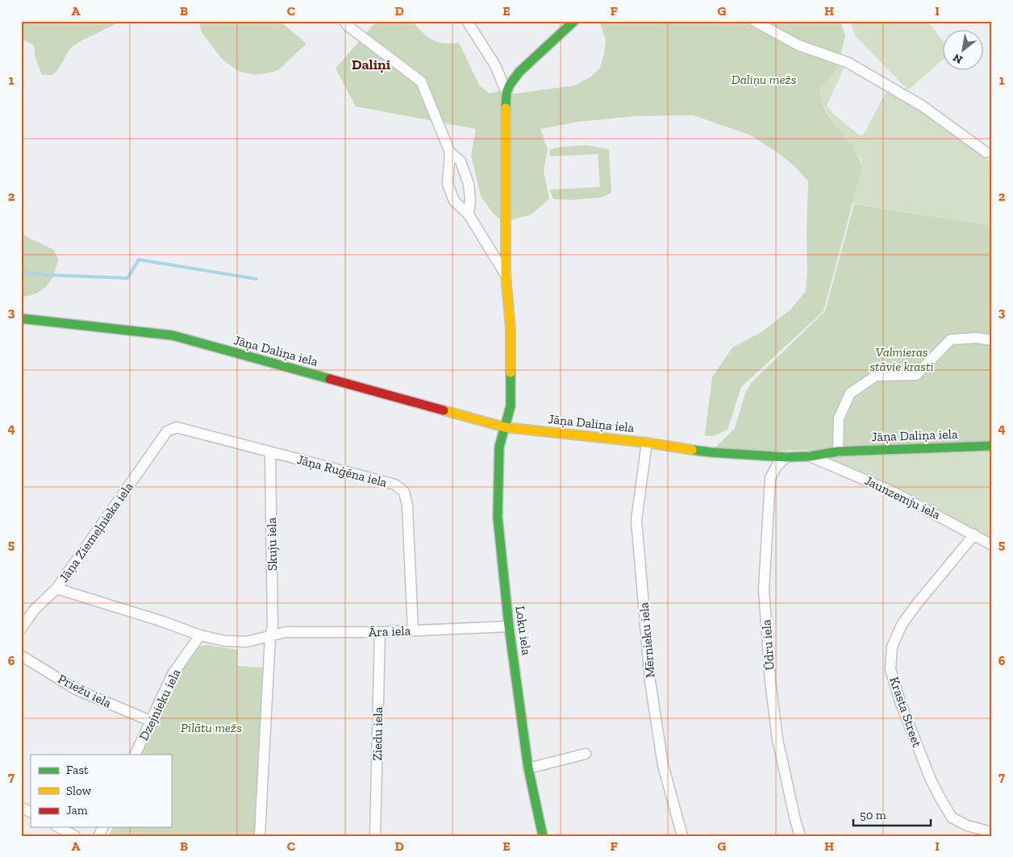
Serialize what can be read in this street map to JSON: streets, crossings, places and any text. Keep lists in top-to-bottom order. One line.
{"streets":{"street":["Jāņa Daliņa iela","Jāņa Ruģēna iela","Jaunzemju iela","Jāņa Ziemeļnieka iela","Skuju iela","Loku iela","Āra iela","Mērnieku iela","Ūdru iela","Priežu iela","Dzejnieku iela","Krasta Street","Ziedu iela"]},"crossings":[["Jāņa Daliņa iela","Jaunzemju iela"],["Jāņa Daliņa iela","Loku iela"],["Jāņa Daliņa iela","Mērnieku iela"],["Jāņa Daliņa iela","Ūdru iela"],["Jāņa Ruģēna iela","Jāņa Ziemeļnieka iela"],["Jāņa Ruģēna iela","Skuju iela"],["Jāņa Ruģēna iela","Āra iela"],["Jaunzemju iela","Krasta Street"],["Jāņa Ziemeļnieka iela","Āra iela"],["Skuju iela","Āra iela"],["Loku iela","Āra iela"],["Āra iela","Dzejnieku iela"],["Āra iela","Ziedu iela"],["Priežu iela","Dzejnieku iela"]],"districts":["Daliņi"],"parks":["Daliņu mežs","Valmieras stāvie krasti","Pilātu mežs"],"legend":["Fast","Slow","Jam"],"scale_bar":"50 m","north":"bottom left","grid":{"columns":["A","B","C","D","E","F","G","H","I"],"rows":["1","2","3","4","5","6","7"]}}
